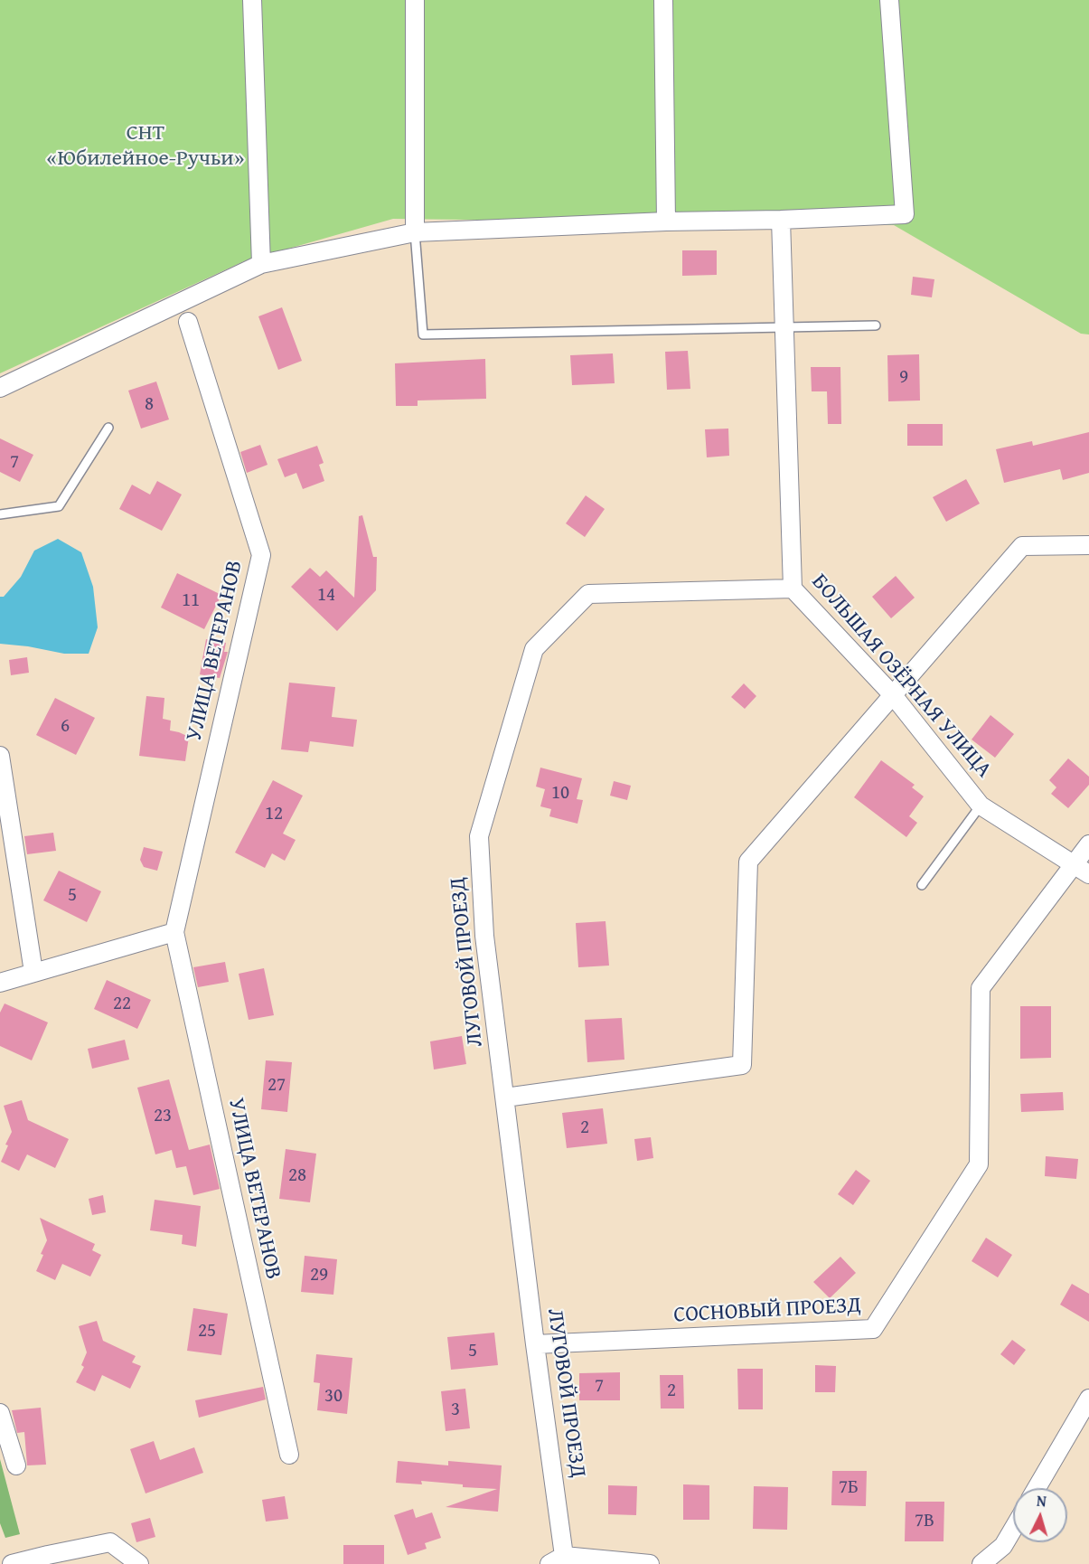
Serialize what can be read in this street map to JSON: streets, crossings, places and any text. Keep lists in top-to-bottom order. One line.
{"streets":{"street":["УЛИЦА ВЕТЕРАНОВ","БОЛЬШАЯ ОЗЁРНАЯ УЛИЦА","ЛУГОВОЙ ПРОЕЗД","СОСНОВЫЙ ПРОЕЗД"]},"crossings":[["БОЛЬШАЯ ОЗЁРНАЯ УЛИЦА","ЛУГОВОЙ ПРОЕЗД"],["БОЛЬШАЯ ОЗЁРНАЯ УЛИЦА","СОСНОВЫЙ ПРОЕЗД"],["ЛУГОВОЙ ПРОЕЗД","СОСНОВЫЙ ПРОЕЗД"]],"parks":["СНТ «Юбилейное-Ручьи»"],"house_numbers":["9","8","7","14","11","6","10","12","5","22","27","23","2","28","29","25","5","7","2","30","3","7Б","7В"],"north":"top"}
